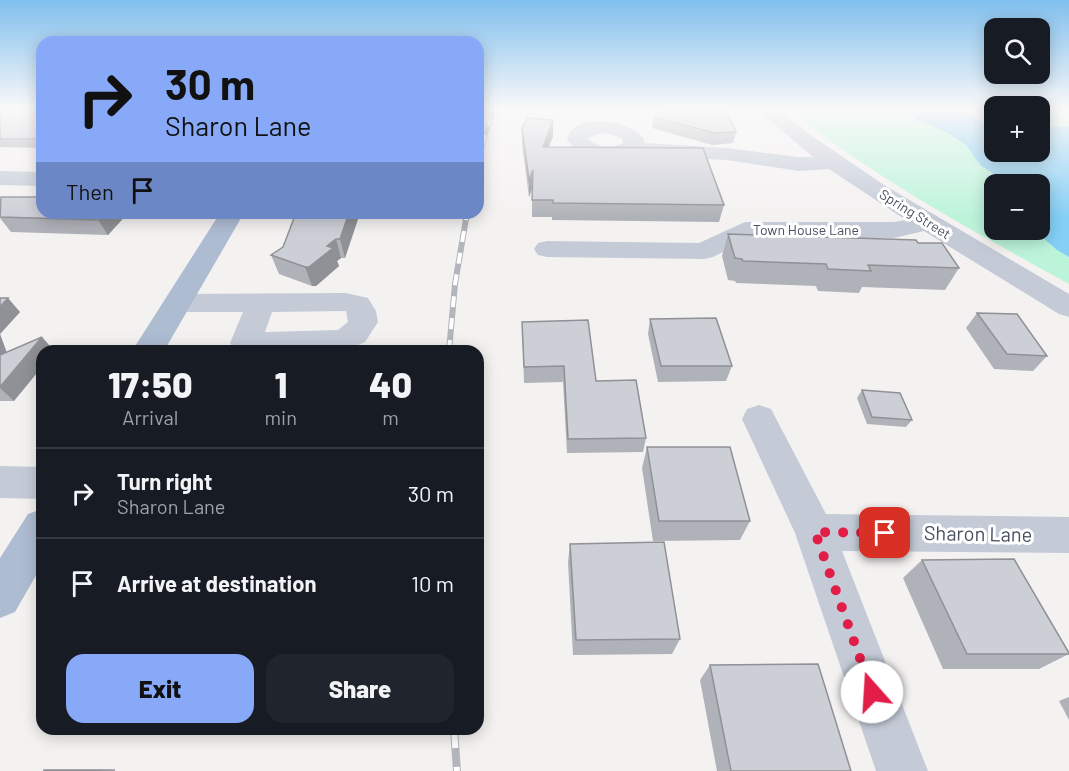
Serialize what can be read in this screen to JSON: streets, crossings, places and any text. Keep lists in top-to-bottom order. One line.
{"streets":{"street":["Spring Street","Town House Lane","Sharon Lane"]},"crossings":[["Spring Street","Town House Lane"]],"page":{"map_buttons":["+","−"],"turn":["30 m","Sharon Lane"],"then":"Then","eta":["17:50","Arrival","1","min","40","m"],"list":[{"name":"Turn right","note":"Sharon Lane","value":"30 m"},{"name":"Arrive at destination","value":"10 m"}],"buttons":["Exit","Share"]}}
